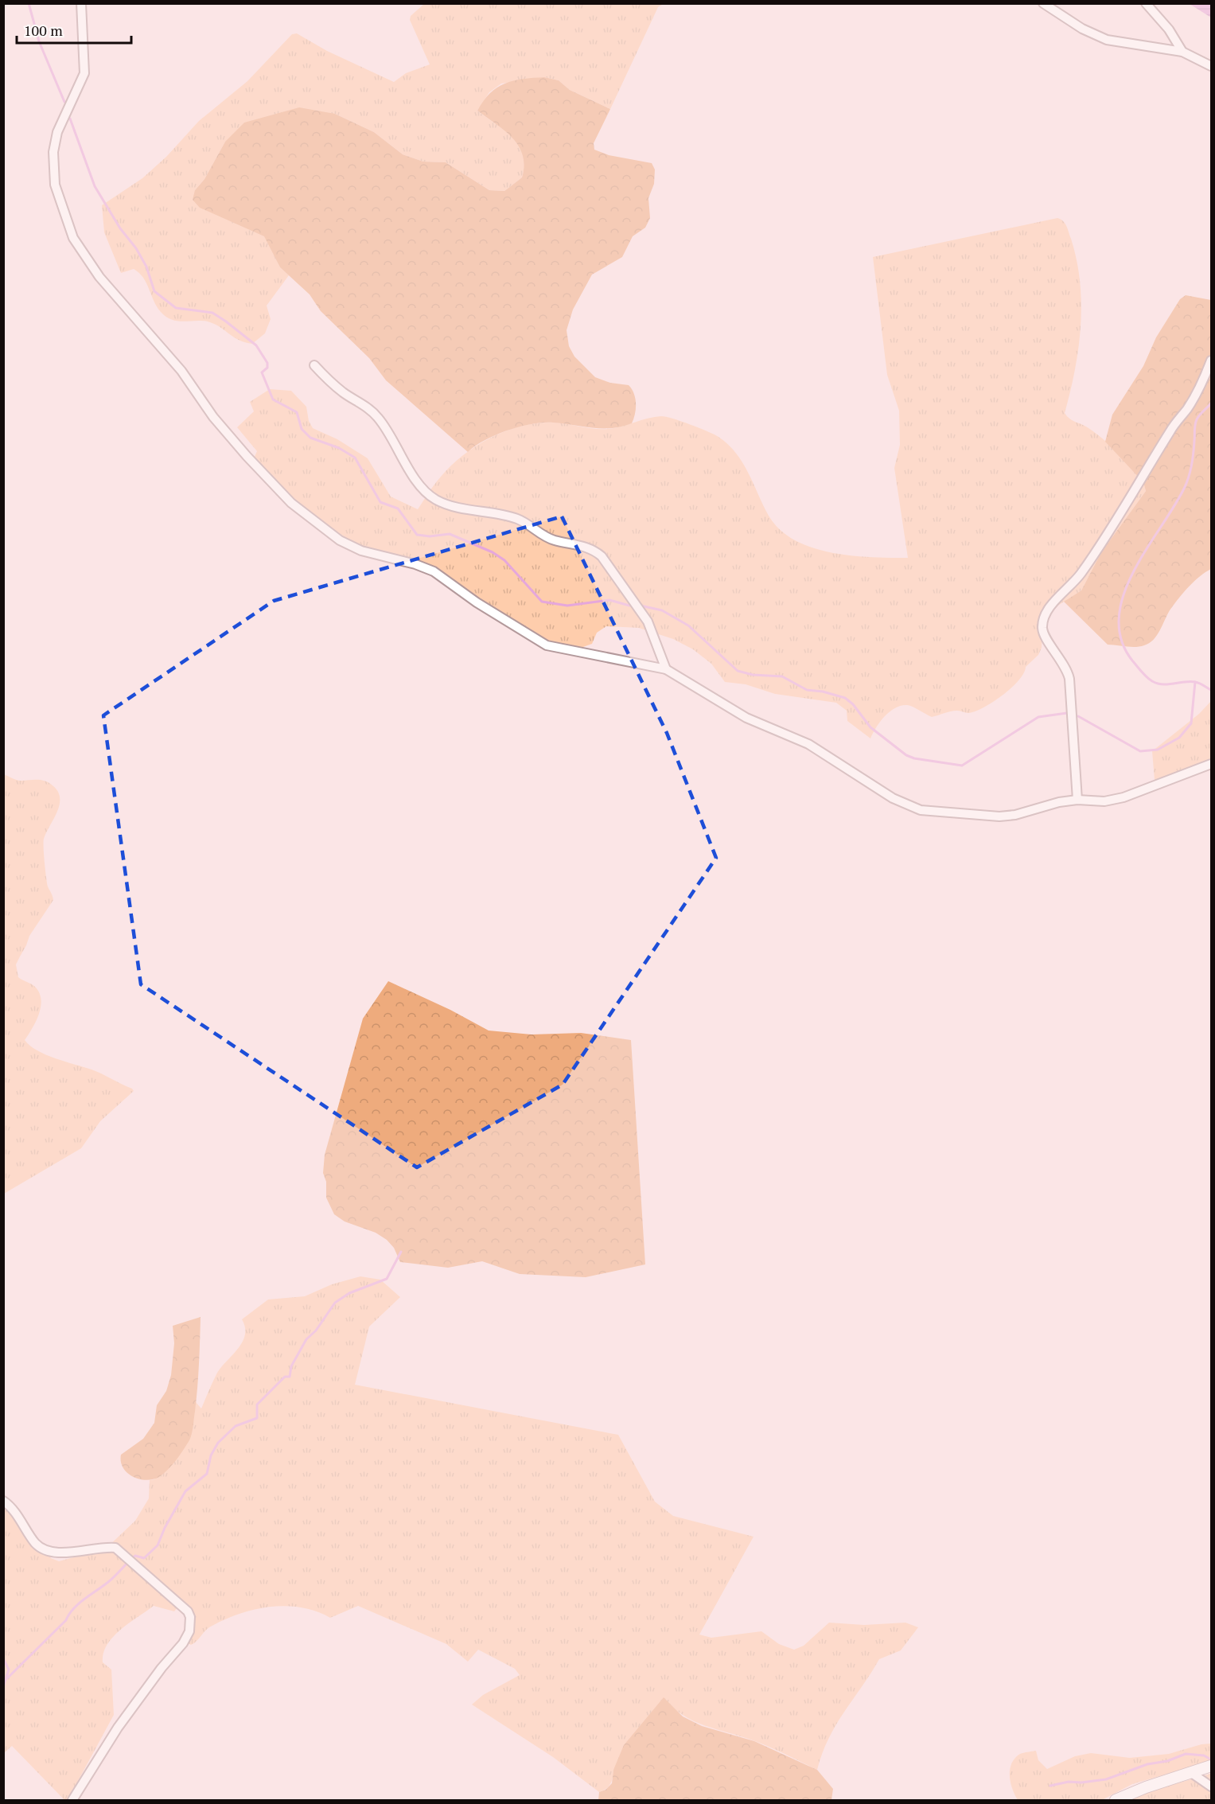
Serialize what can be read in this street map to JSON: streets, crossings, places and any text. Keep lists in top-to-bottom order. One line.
{"scale_bar":"100 m"}
